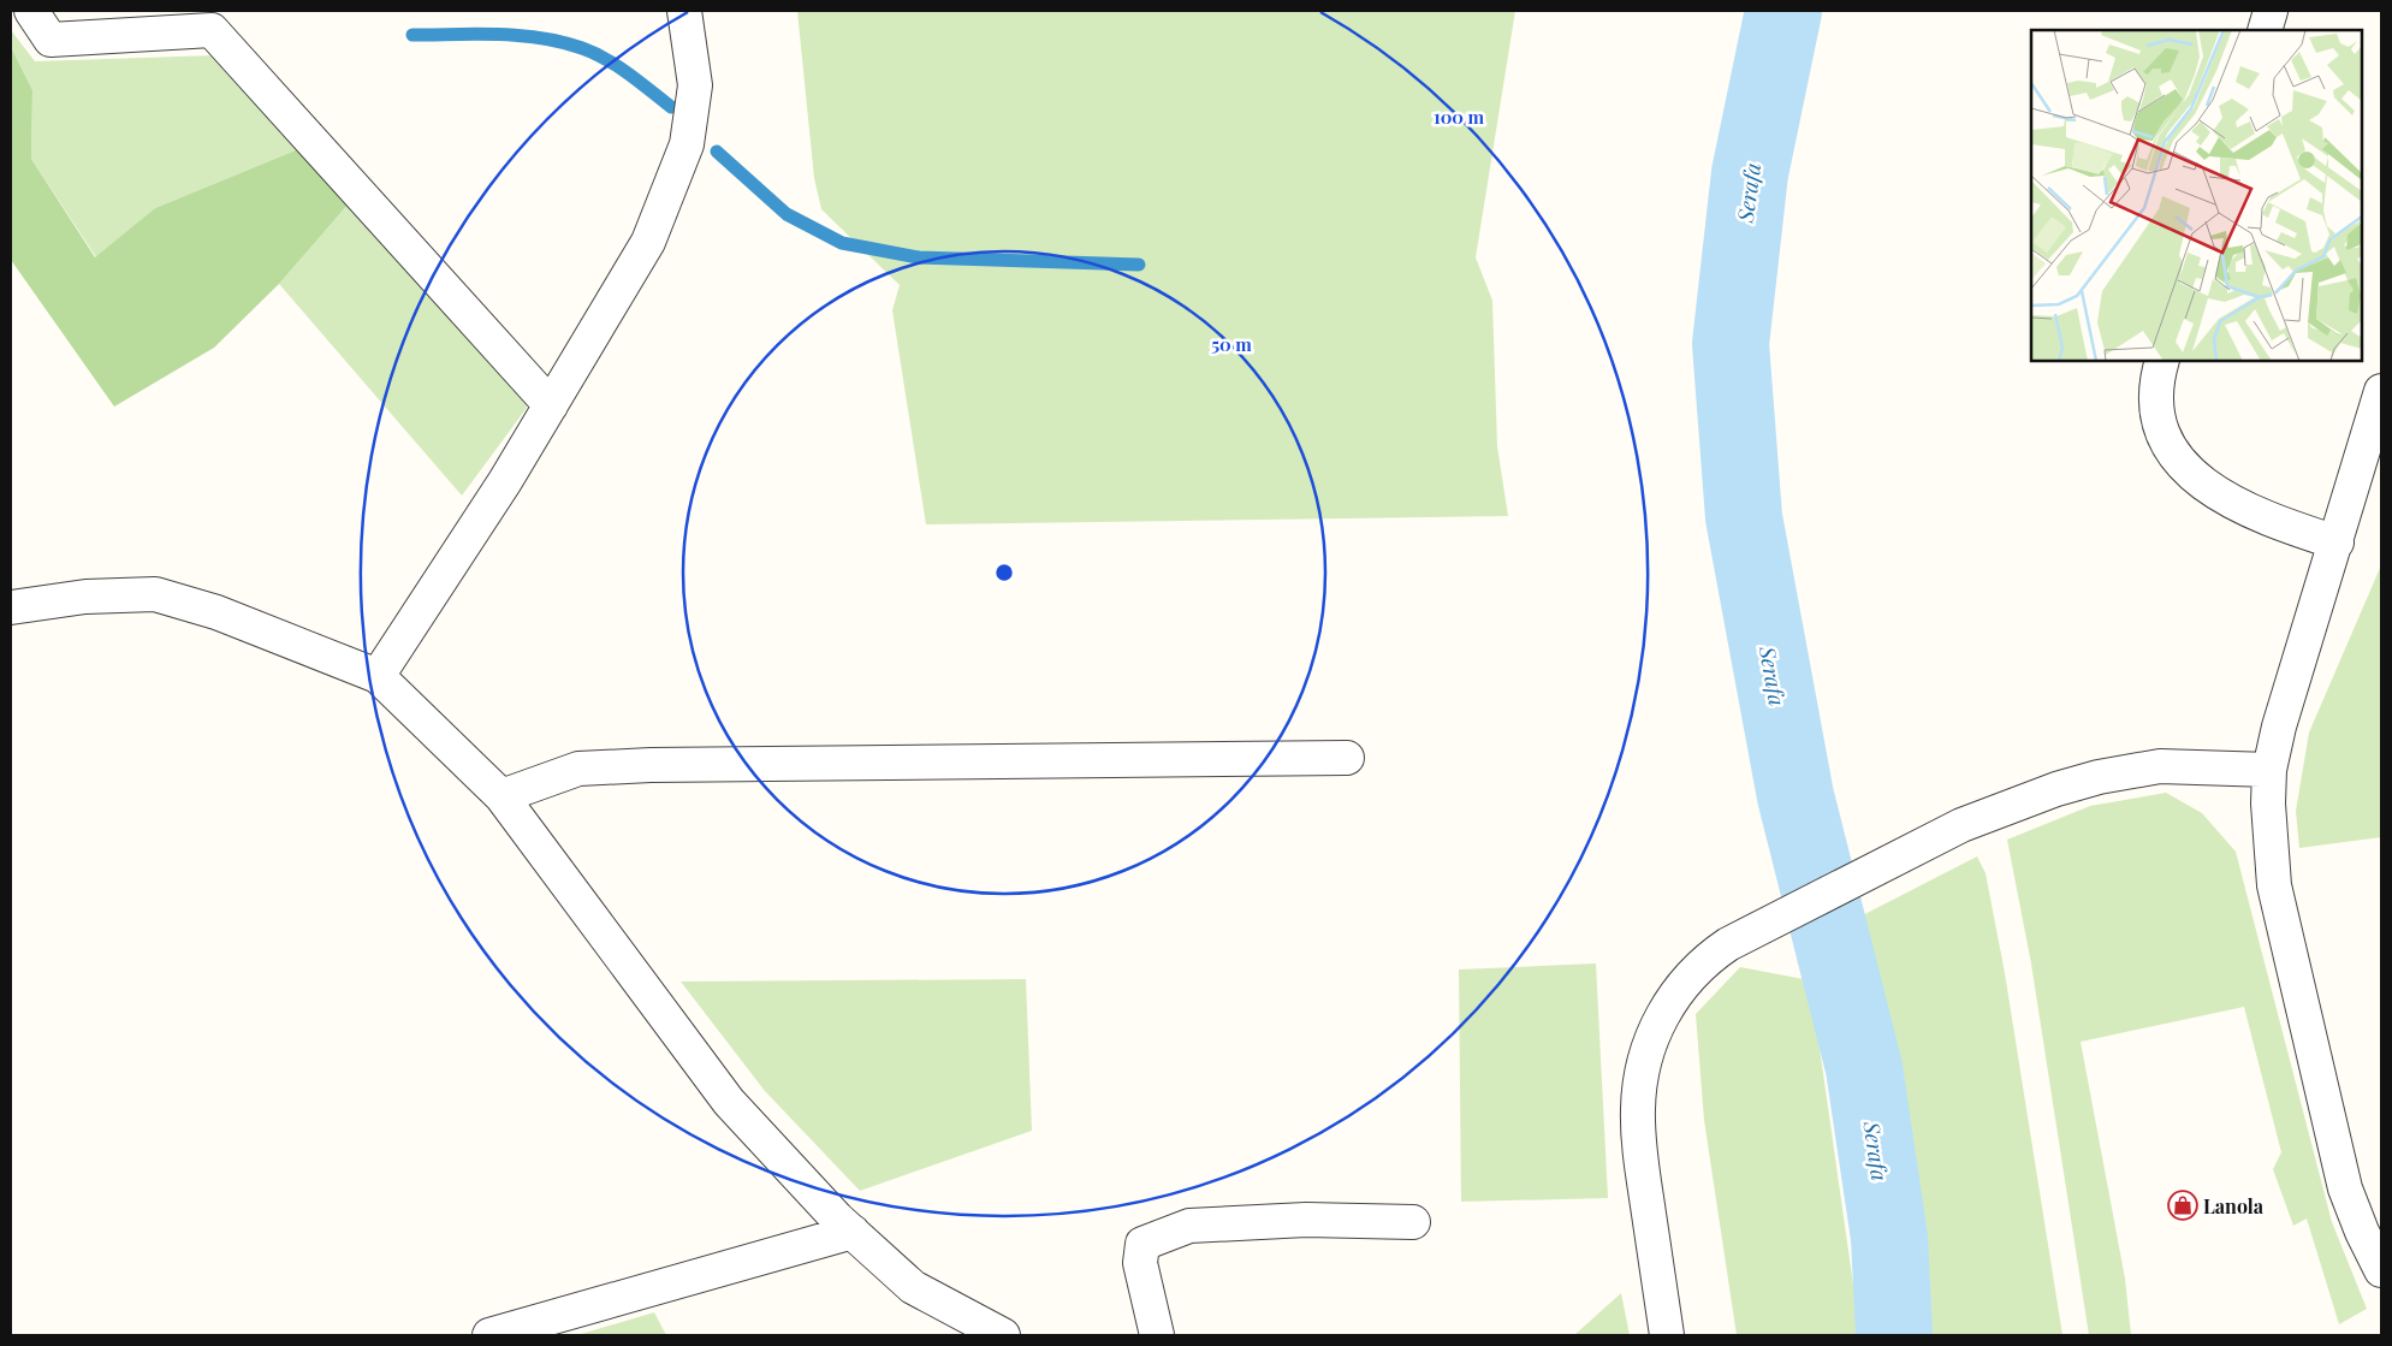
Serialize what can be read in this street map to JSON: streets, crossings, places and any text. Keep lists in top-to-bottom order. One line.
{"water":["Serafa"],"places":{"shop":["Lanola"]},"rings":["100 m","50 m"]}
